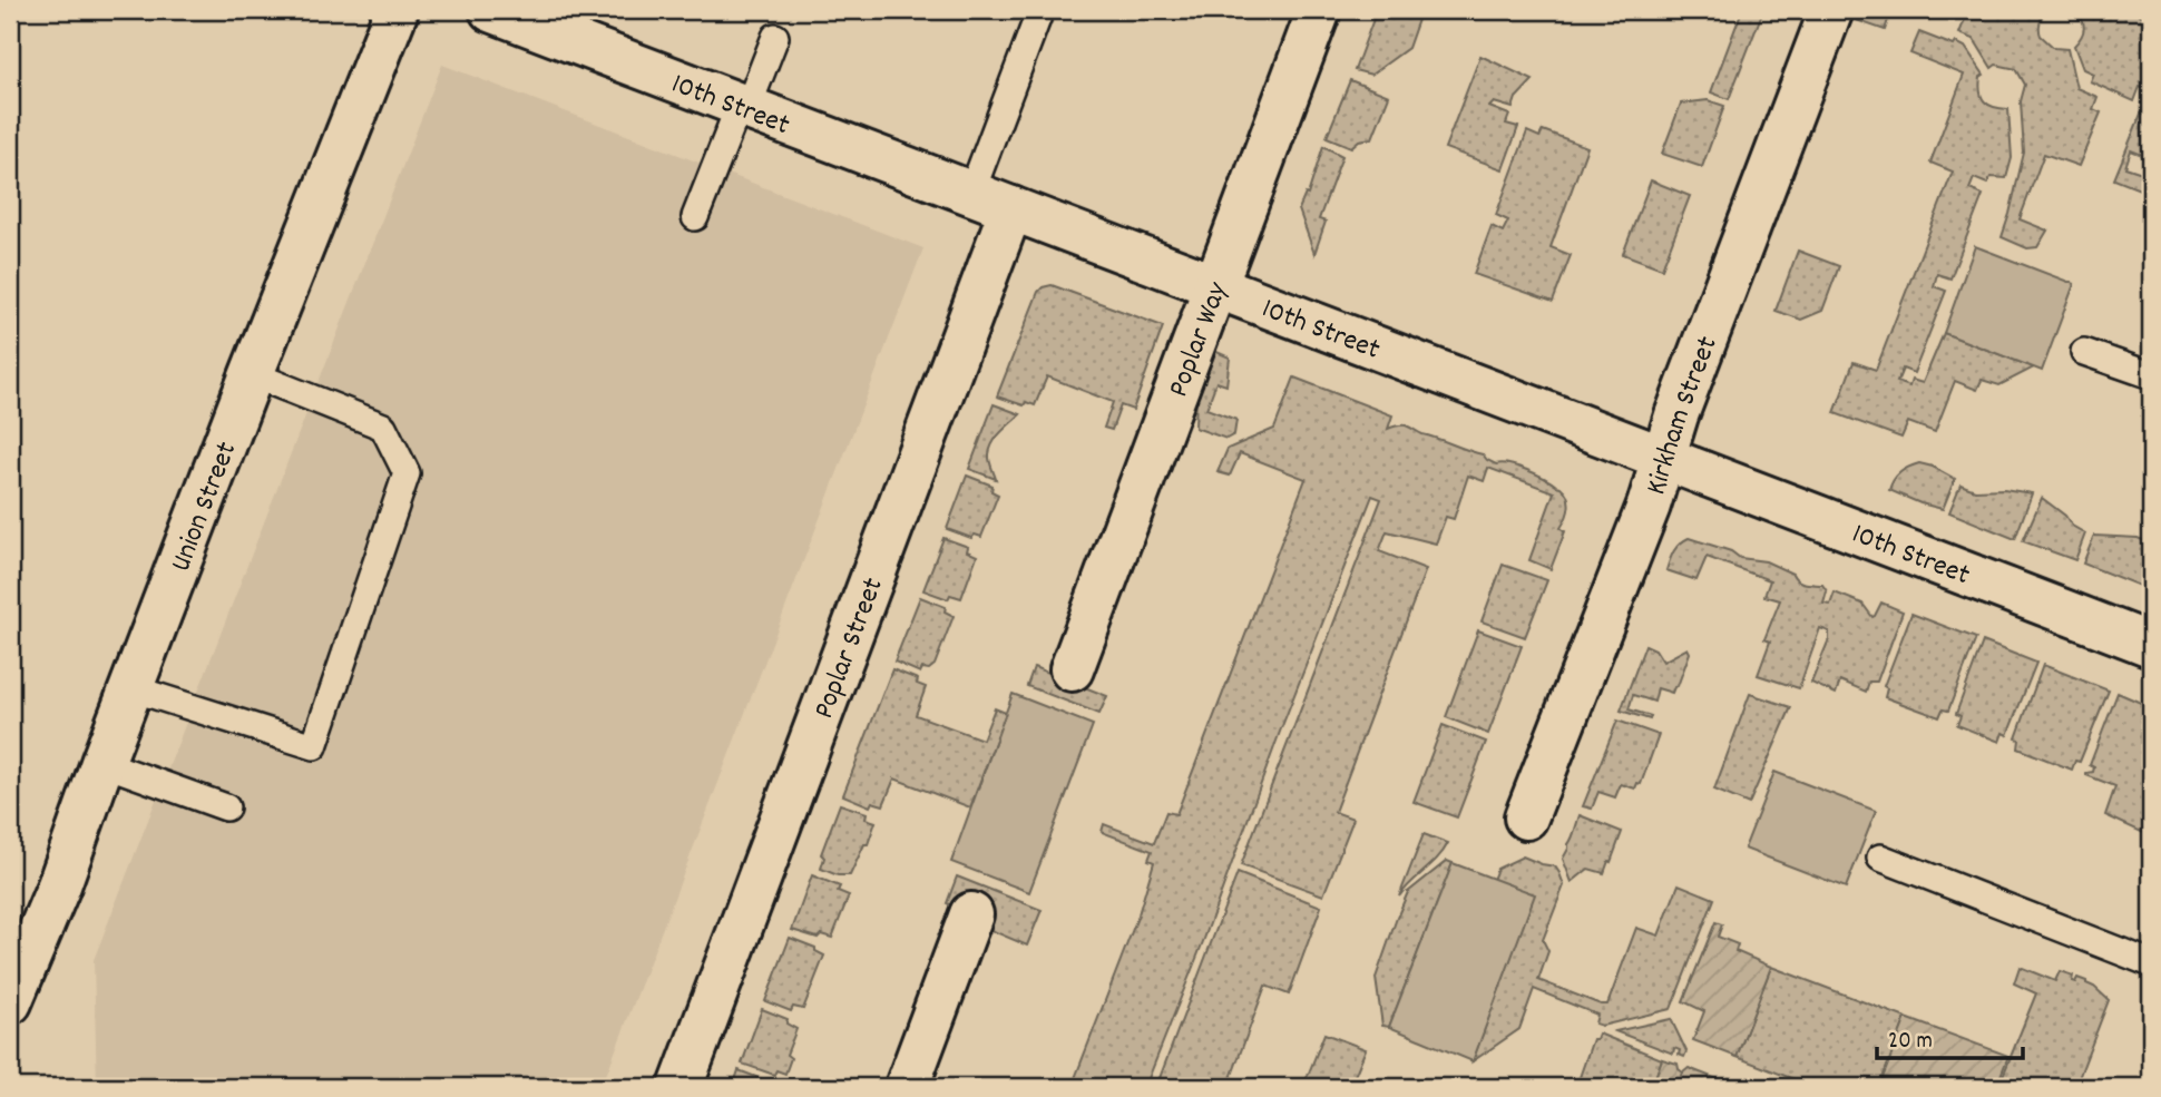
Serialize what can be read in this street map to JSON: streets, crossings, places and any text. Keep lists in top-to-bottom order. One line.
{"streets":{"street":["10th Street","Poplar Way","Kirkham Street","Union Street","Poplar Street"]},"crossings":[["10th Street","Poplar Way"],["10th Street","Kirkham Street"],["10th Street","Poplar Street"]],"scale_bar":"20 m"}
